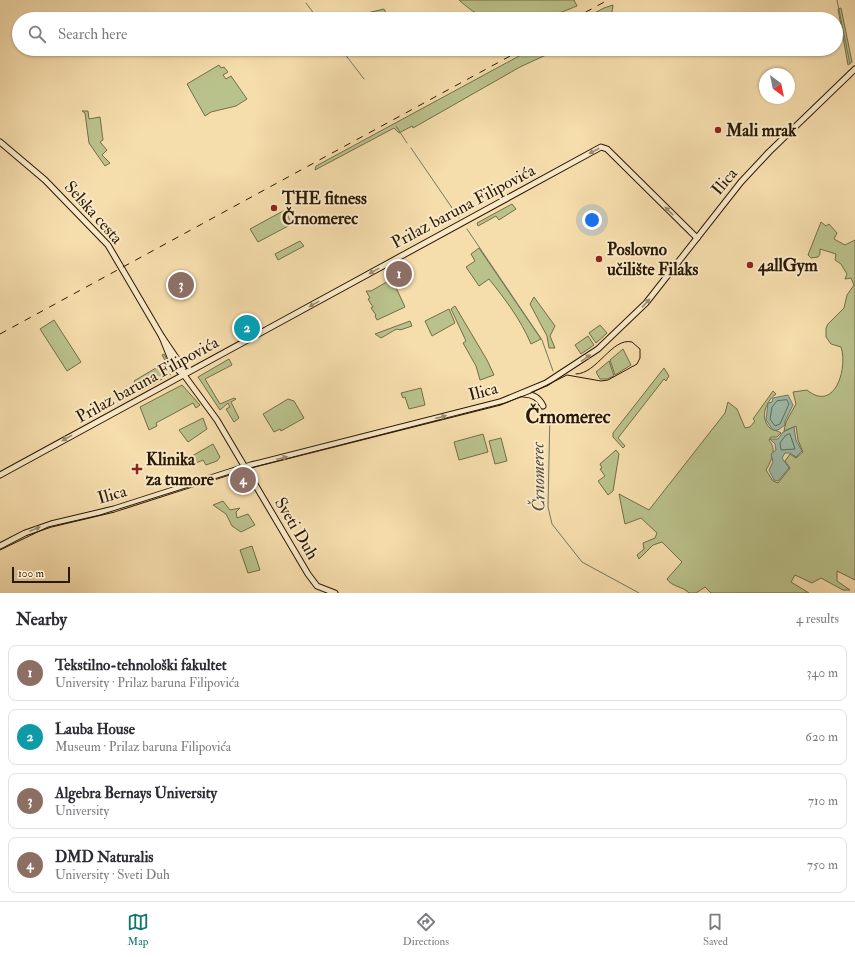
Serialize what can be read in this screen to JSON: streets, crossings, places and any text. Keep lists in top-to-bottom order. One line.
{"streets":{"main road":["Ilica","Prilaz baruna Filipovića","Selska cesta","Sveti Duh"]},"crossings":[["Ilica","Prilaz baruna Filipovića"],["Ilica","Selska cesta"],["Ilica","Sveti Duh"],["Prilaz baruna Filipovića","Selska cesta"],["Selska cesta","Sveti Duh"]],"one_way":["Ilica","Prilaz baruna Filipovića"],"districts":["Črnomerec"],"water":["Črnomerec"],"places":{"other":["Mali mrak","THE fitness Črnomerec","Poslovno učilište Filaks","4allGym"],"health":["Klinika za tumore"]},"scale_bar":"100 m","north":"bottom right","page":{"search":"Search here","pins":["1","3","2","4"],"scale":"100 m","heading":["Nearby","4 results"],"list":[{"mark":"1","name":"Tekstilno-tehnološki fakultet","note":"University · Prilaz baruna Filipovića","value":"340 m"},{"mark":"2","name":"Lauba House","note":"Museum · Prilaz baruna Filipovića","value":"620 m"},{"mark":"3","name":"Algebra Bernays University","note":"University","value":"710 m"},{"mark":"4","name":"DMD Naturalis","note":"University · Sveti Duh","value":"750 m"}],"nav":["Map","Directions","Saved"]}}
